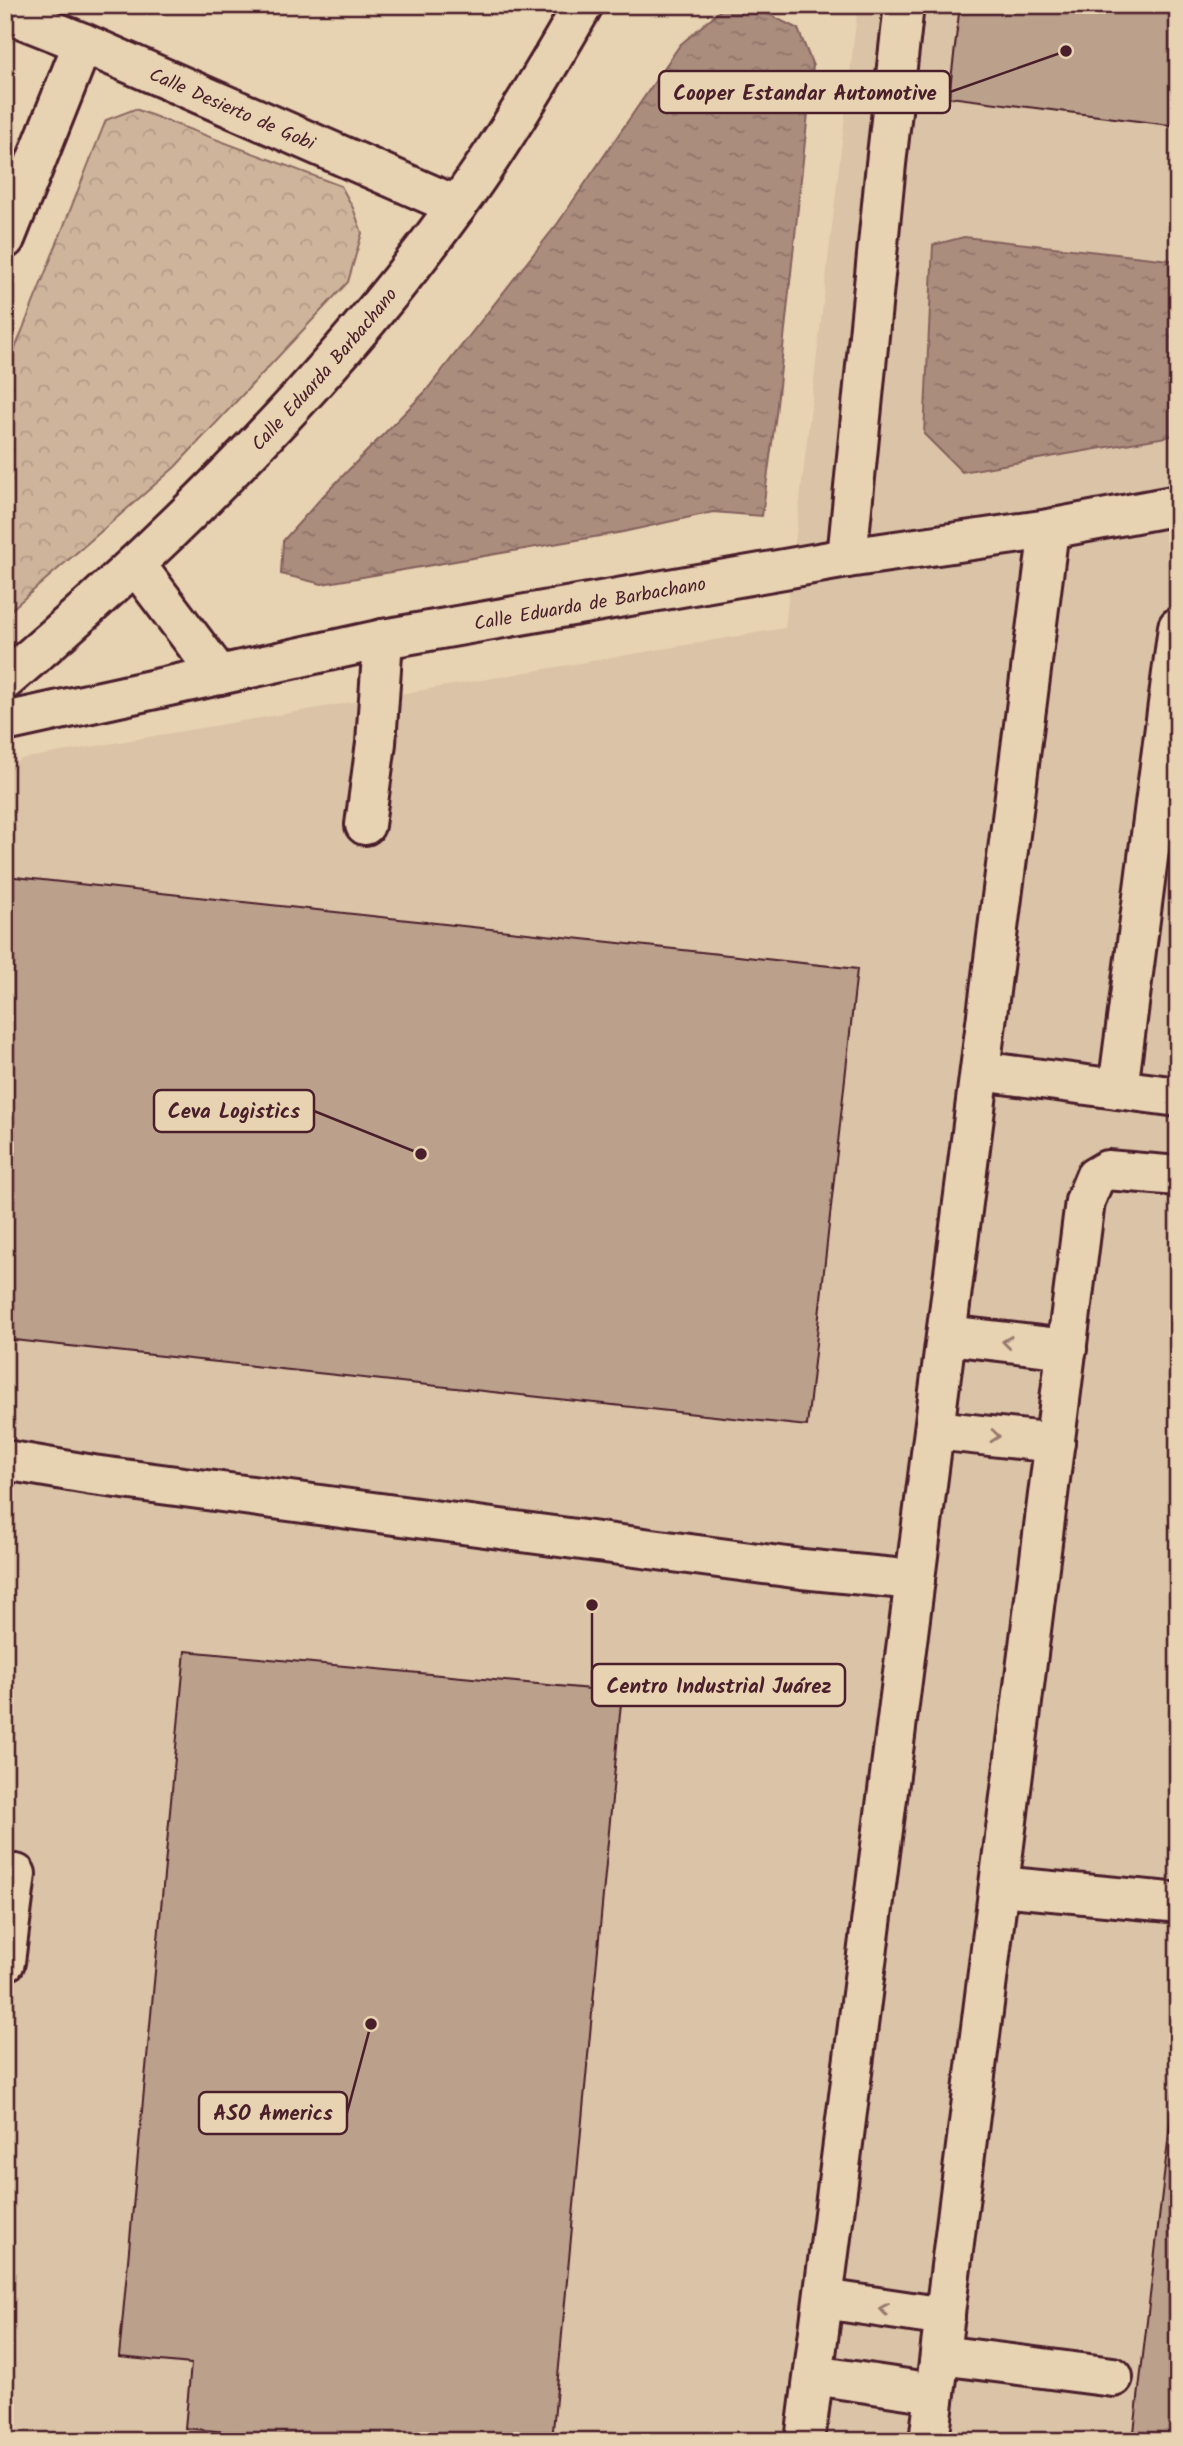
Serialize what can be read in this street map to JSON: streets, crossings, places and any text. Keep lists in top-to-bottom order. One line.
{"streets":{"street":["Calle Desierto de Gobi","Calle Eduarda Barbachano","Calle Eduarda de Barbachano"]},"crossings":[["Calle Desierto de Gobi","Calle Eduarda Barbachano"]],"places":["Cooper Estandar Automotive","Ceva Logistics","Centro Industrial Juárez","ASO Americs"]}
